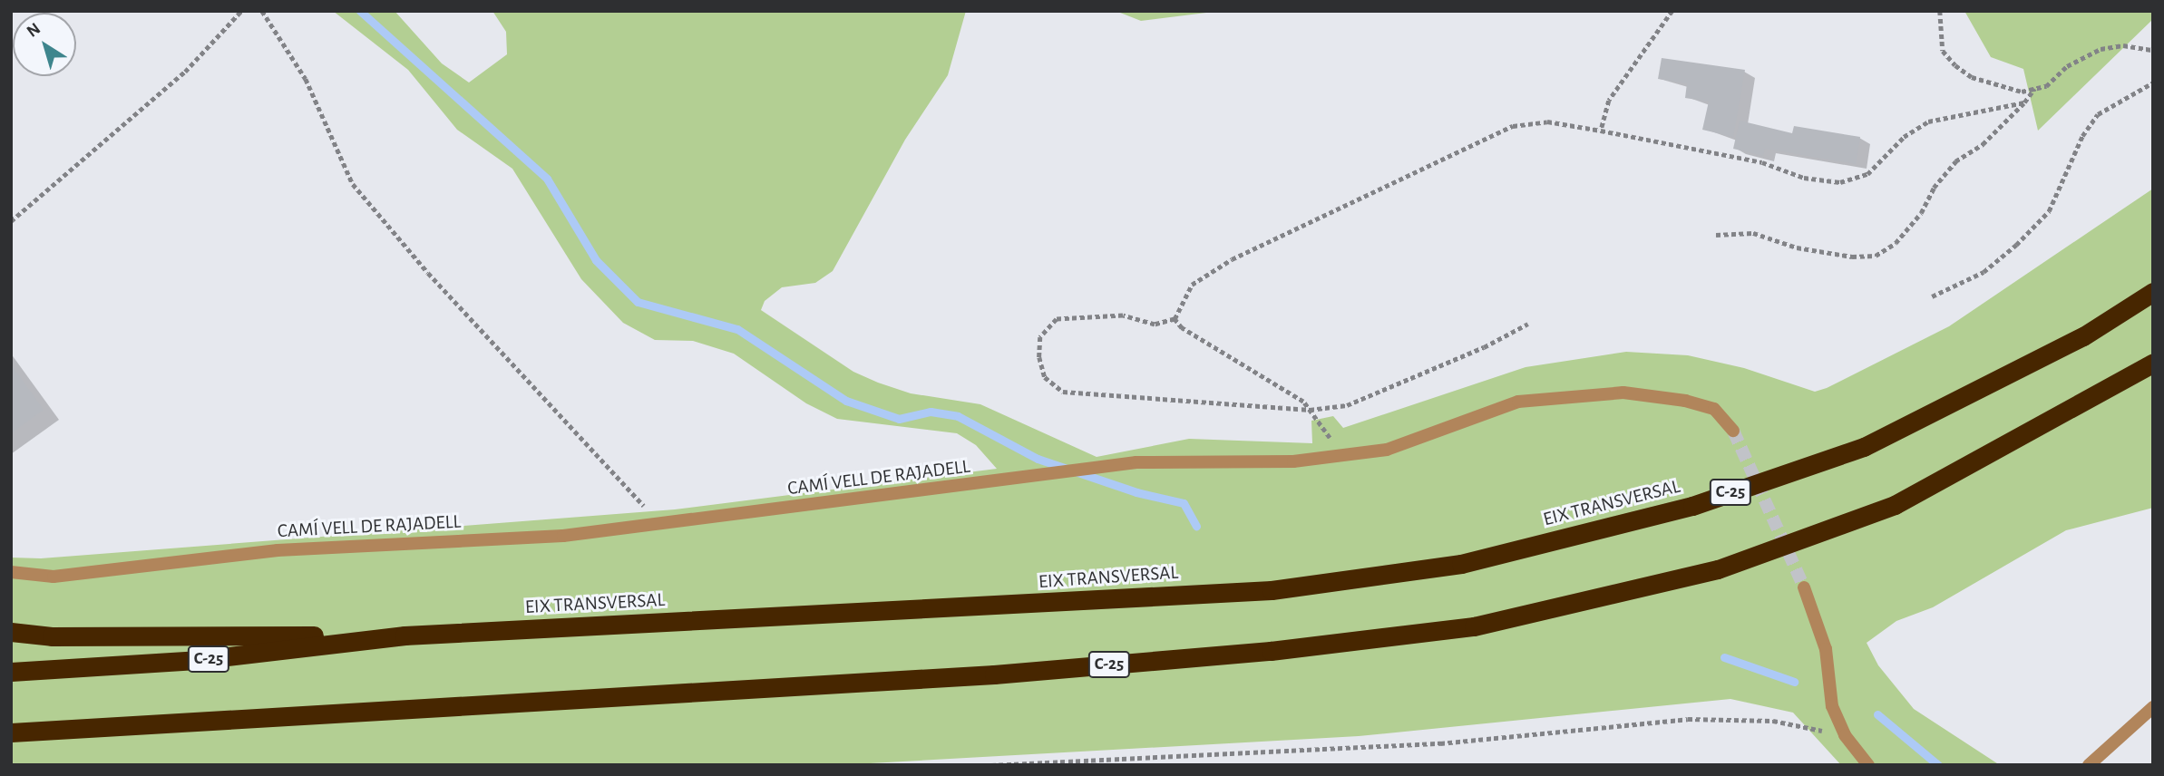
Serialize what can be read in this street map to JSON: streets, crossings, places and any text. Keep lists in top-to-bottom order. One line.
{"streets":{"highway":["C-25","EIX TRANSVERSAL"],"street":["CAMÍ VELL DE RAJADELL"]},"north":"top left"}
